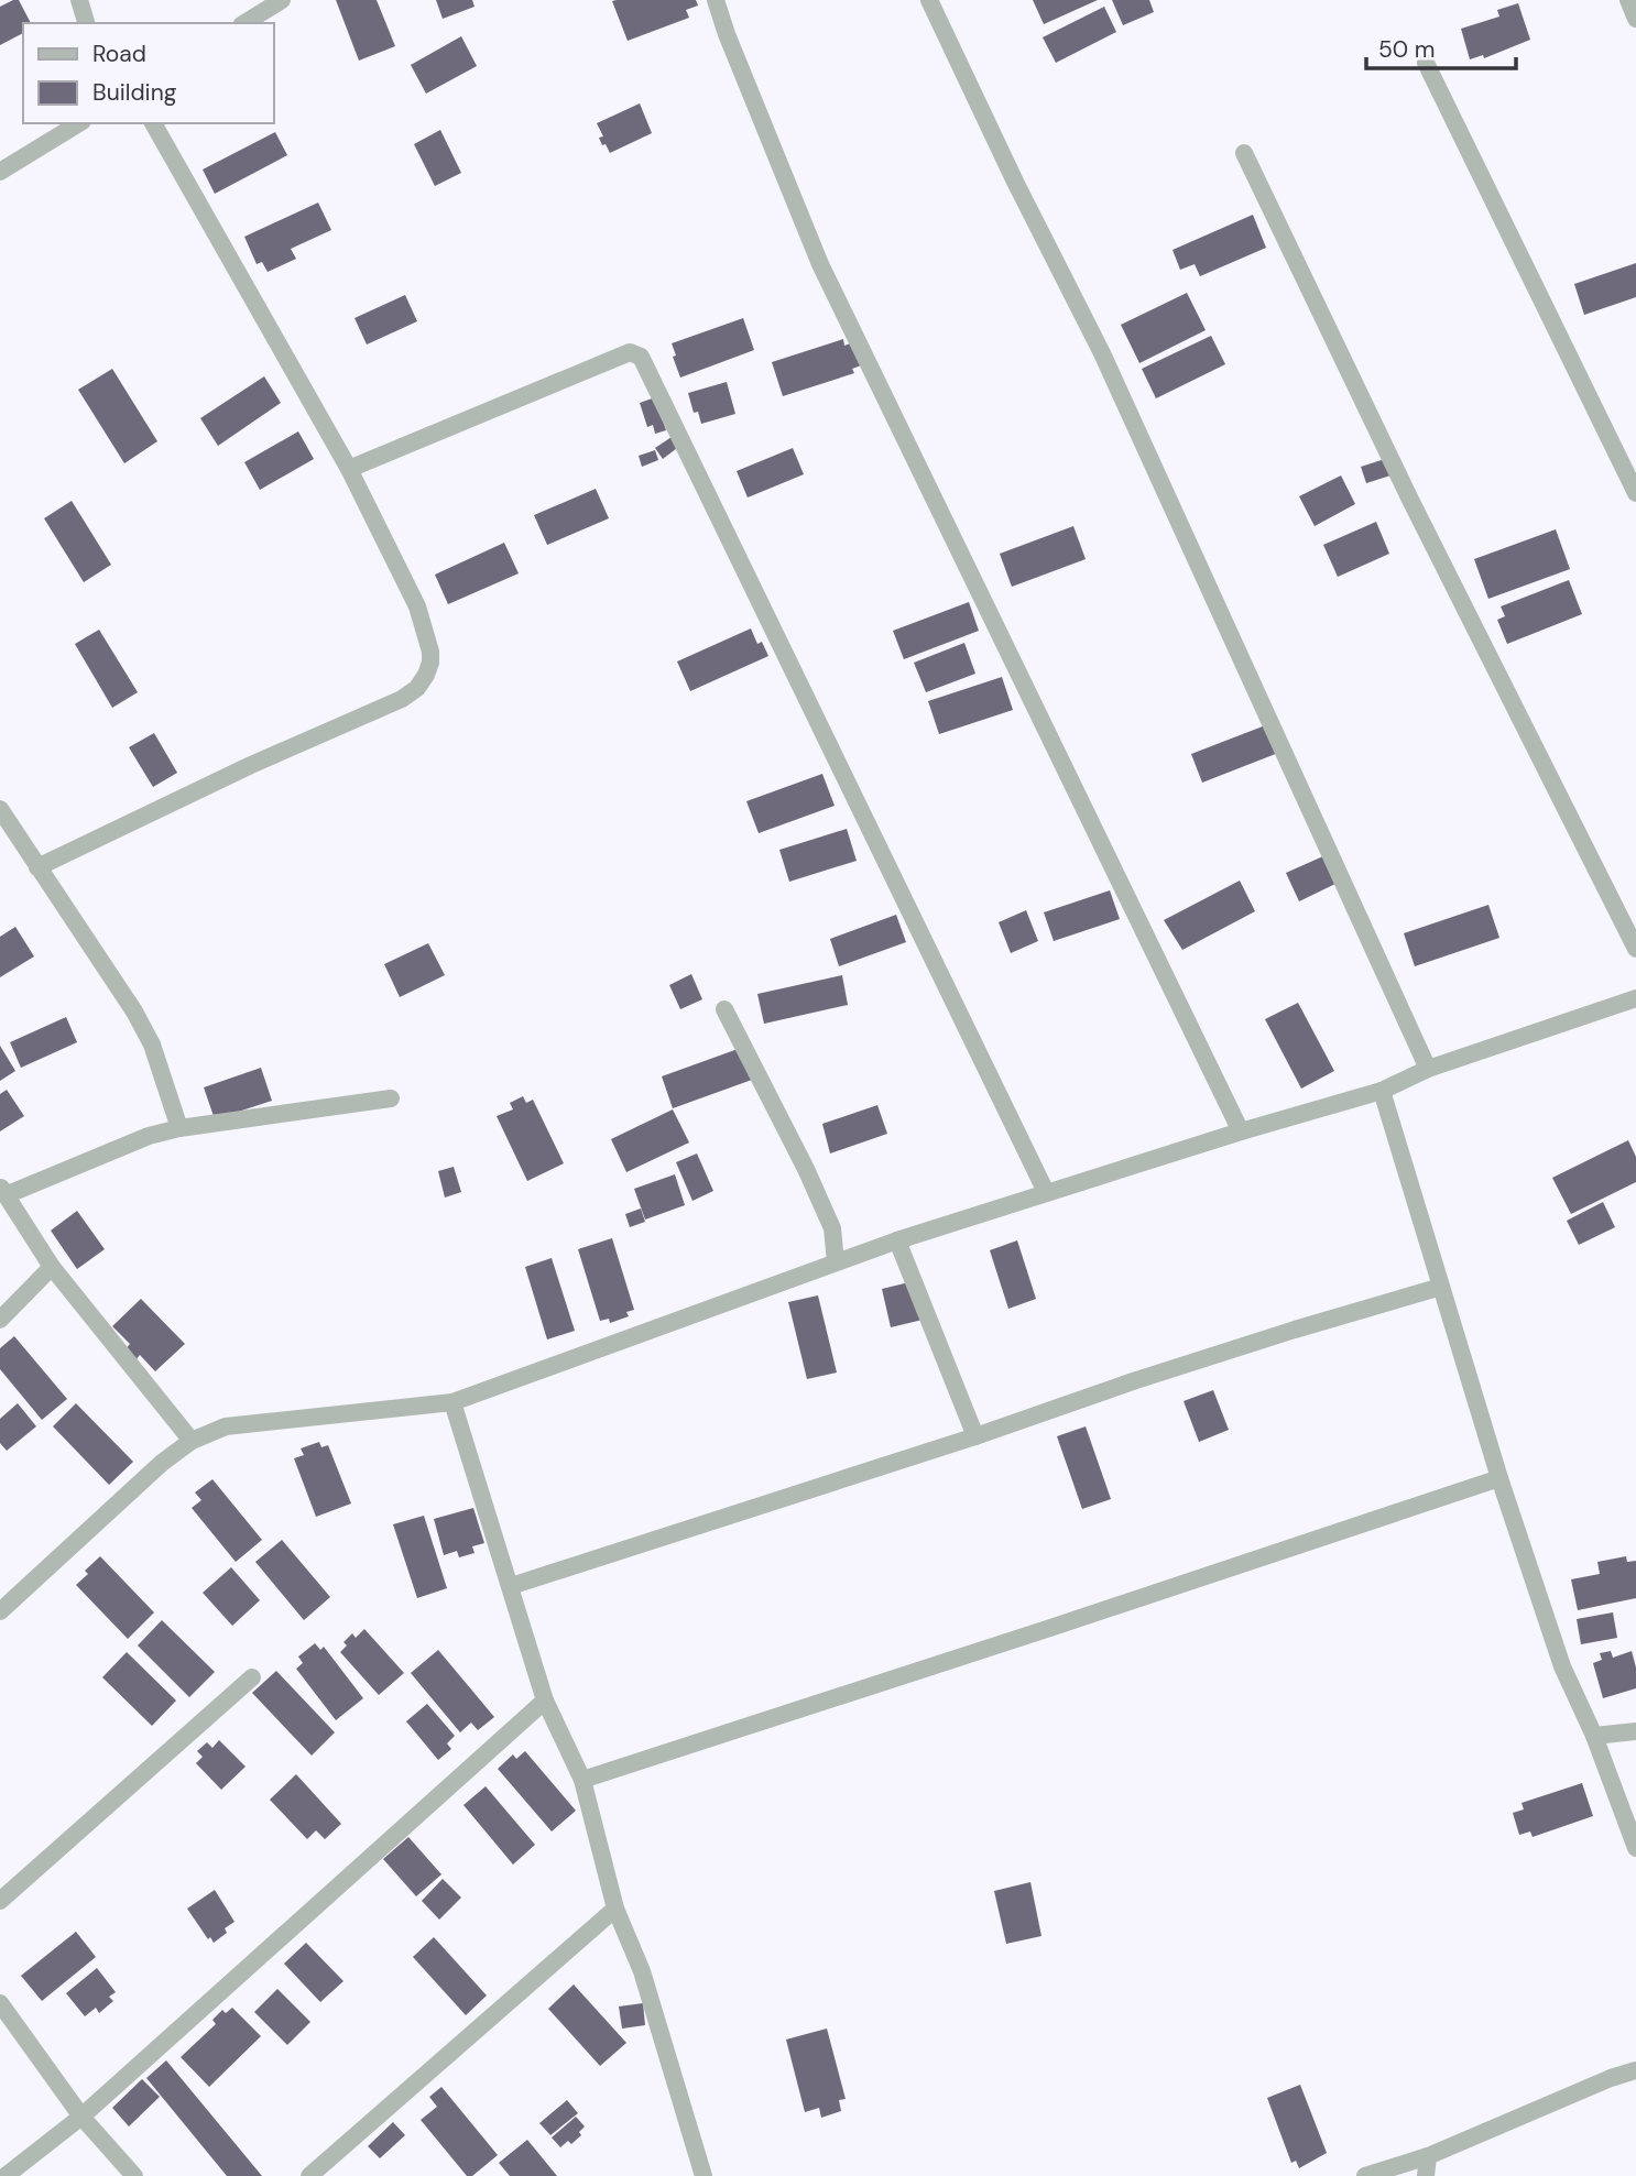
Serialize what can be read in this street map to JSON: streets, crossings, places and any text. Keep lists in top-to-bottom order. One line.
{"legend":["Road","Building"],"scale_bar":"50 m"}
